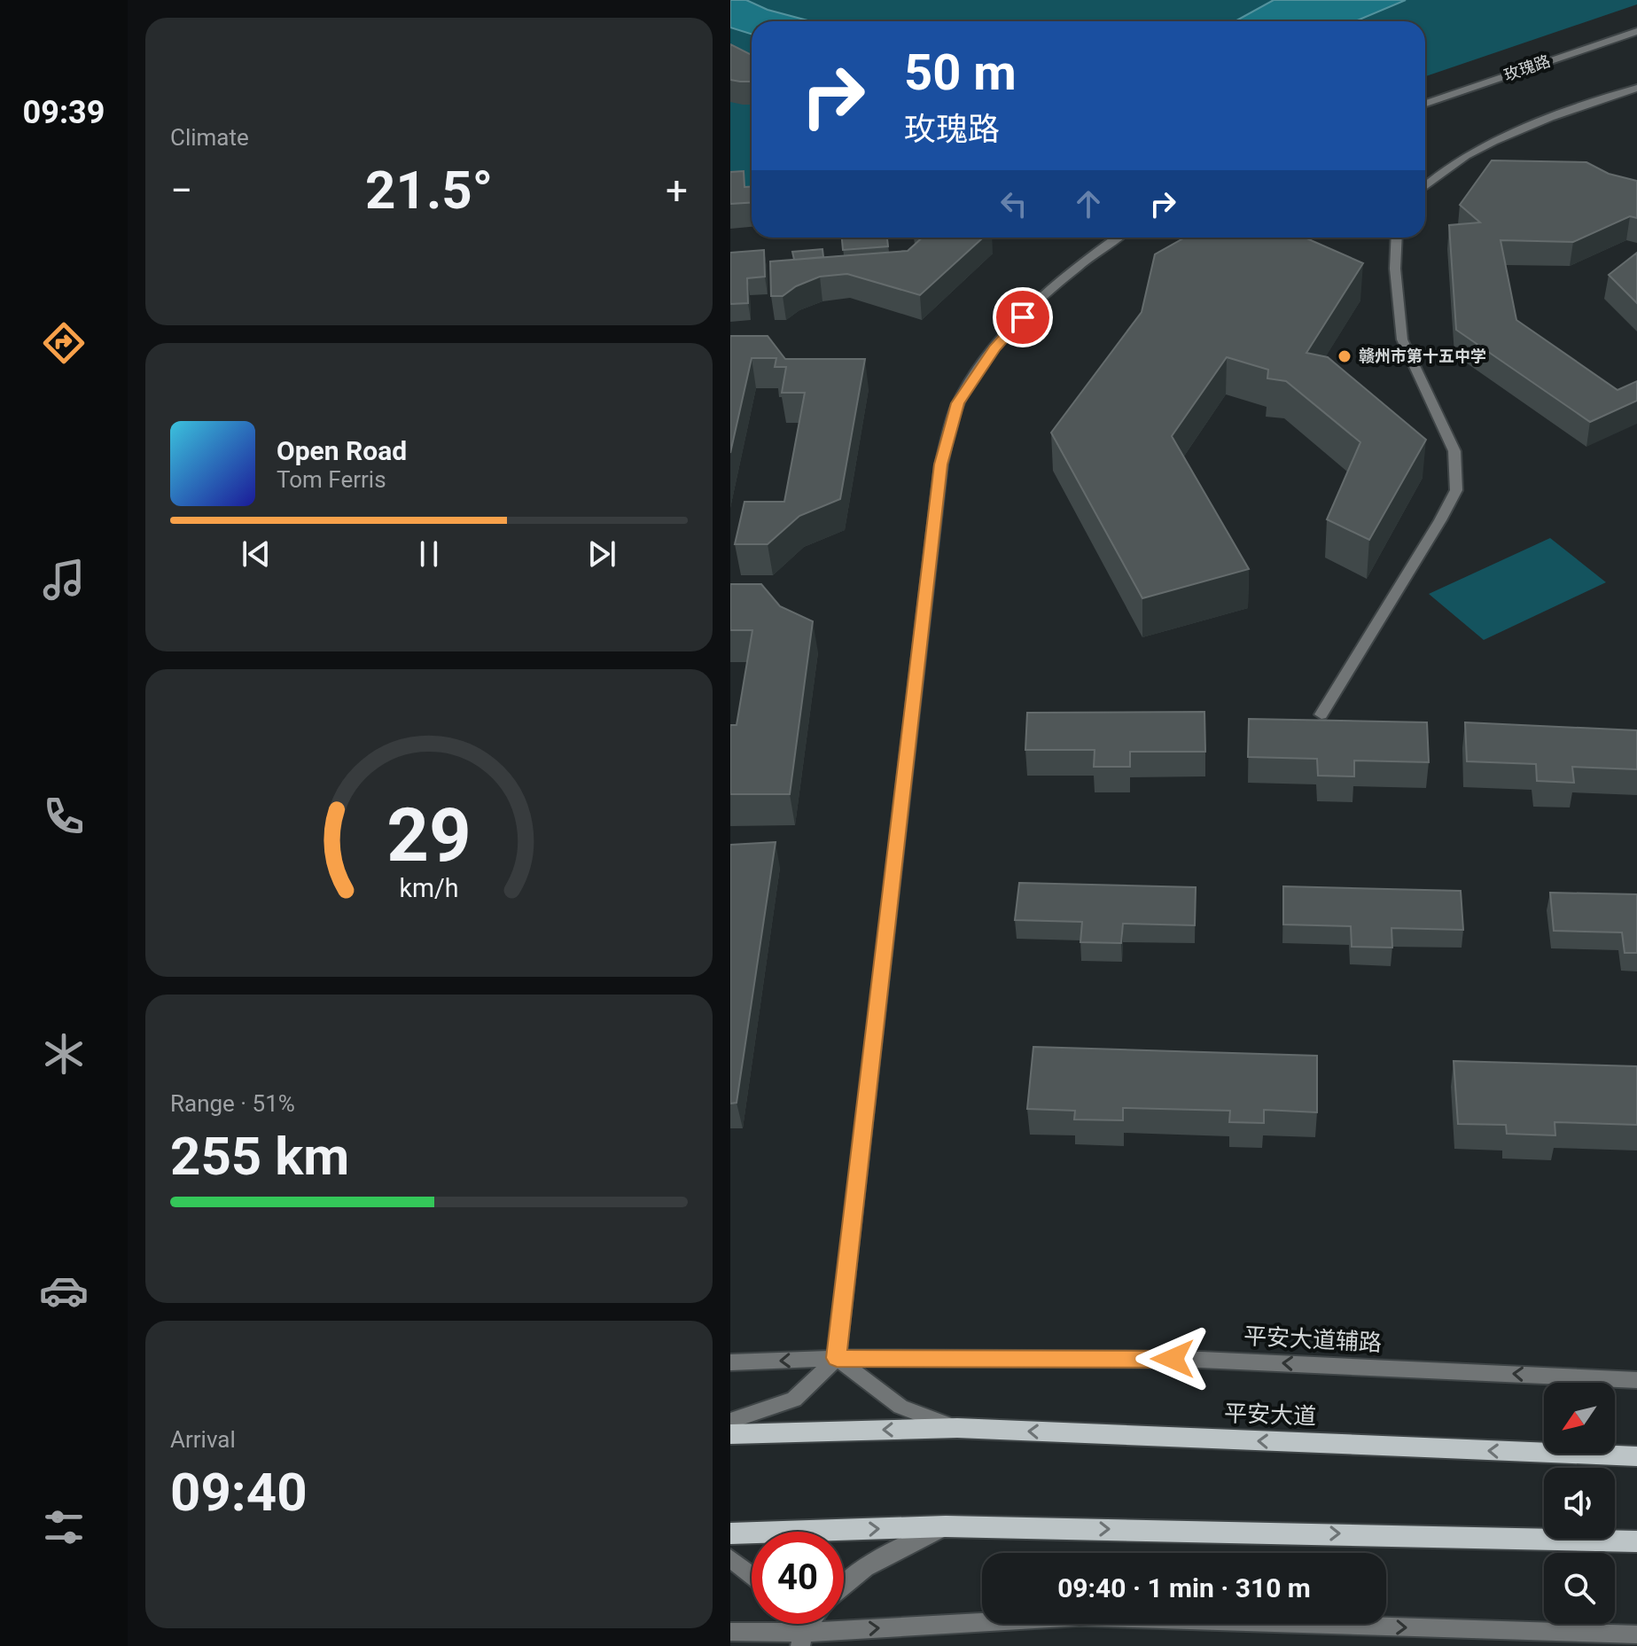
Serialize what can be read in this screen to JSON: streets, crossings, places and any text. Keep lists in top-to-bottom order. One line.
{"streets":{"main road":["平安大道"],"street":["玫瑰路","平安大道辅路"]},"one_way":["平安大道辅路"],"places":["赣州市第十五中学"],"north":"bottom left","page":{"tabs":"09:39","tile":["Climate",["Range · 51%","255 km"],["Arrival","09:40"]],"turn":["50 m","玫瑰路"],"heat":["−","21.5°","+"],"song":["Open Road","Tom Ferris"],"limit":"40","trip":"09:40 · 1 min · 310 m","gauge":["29","km/h"]}}
